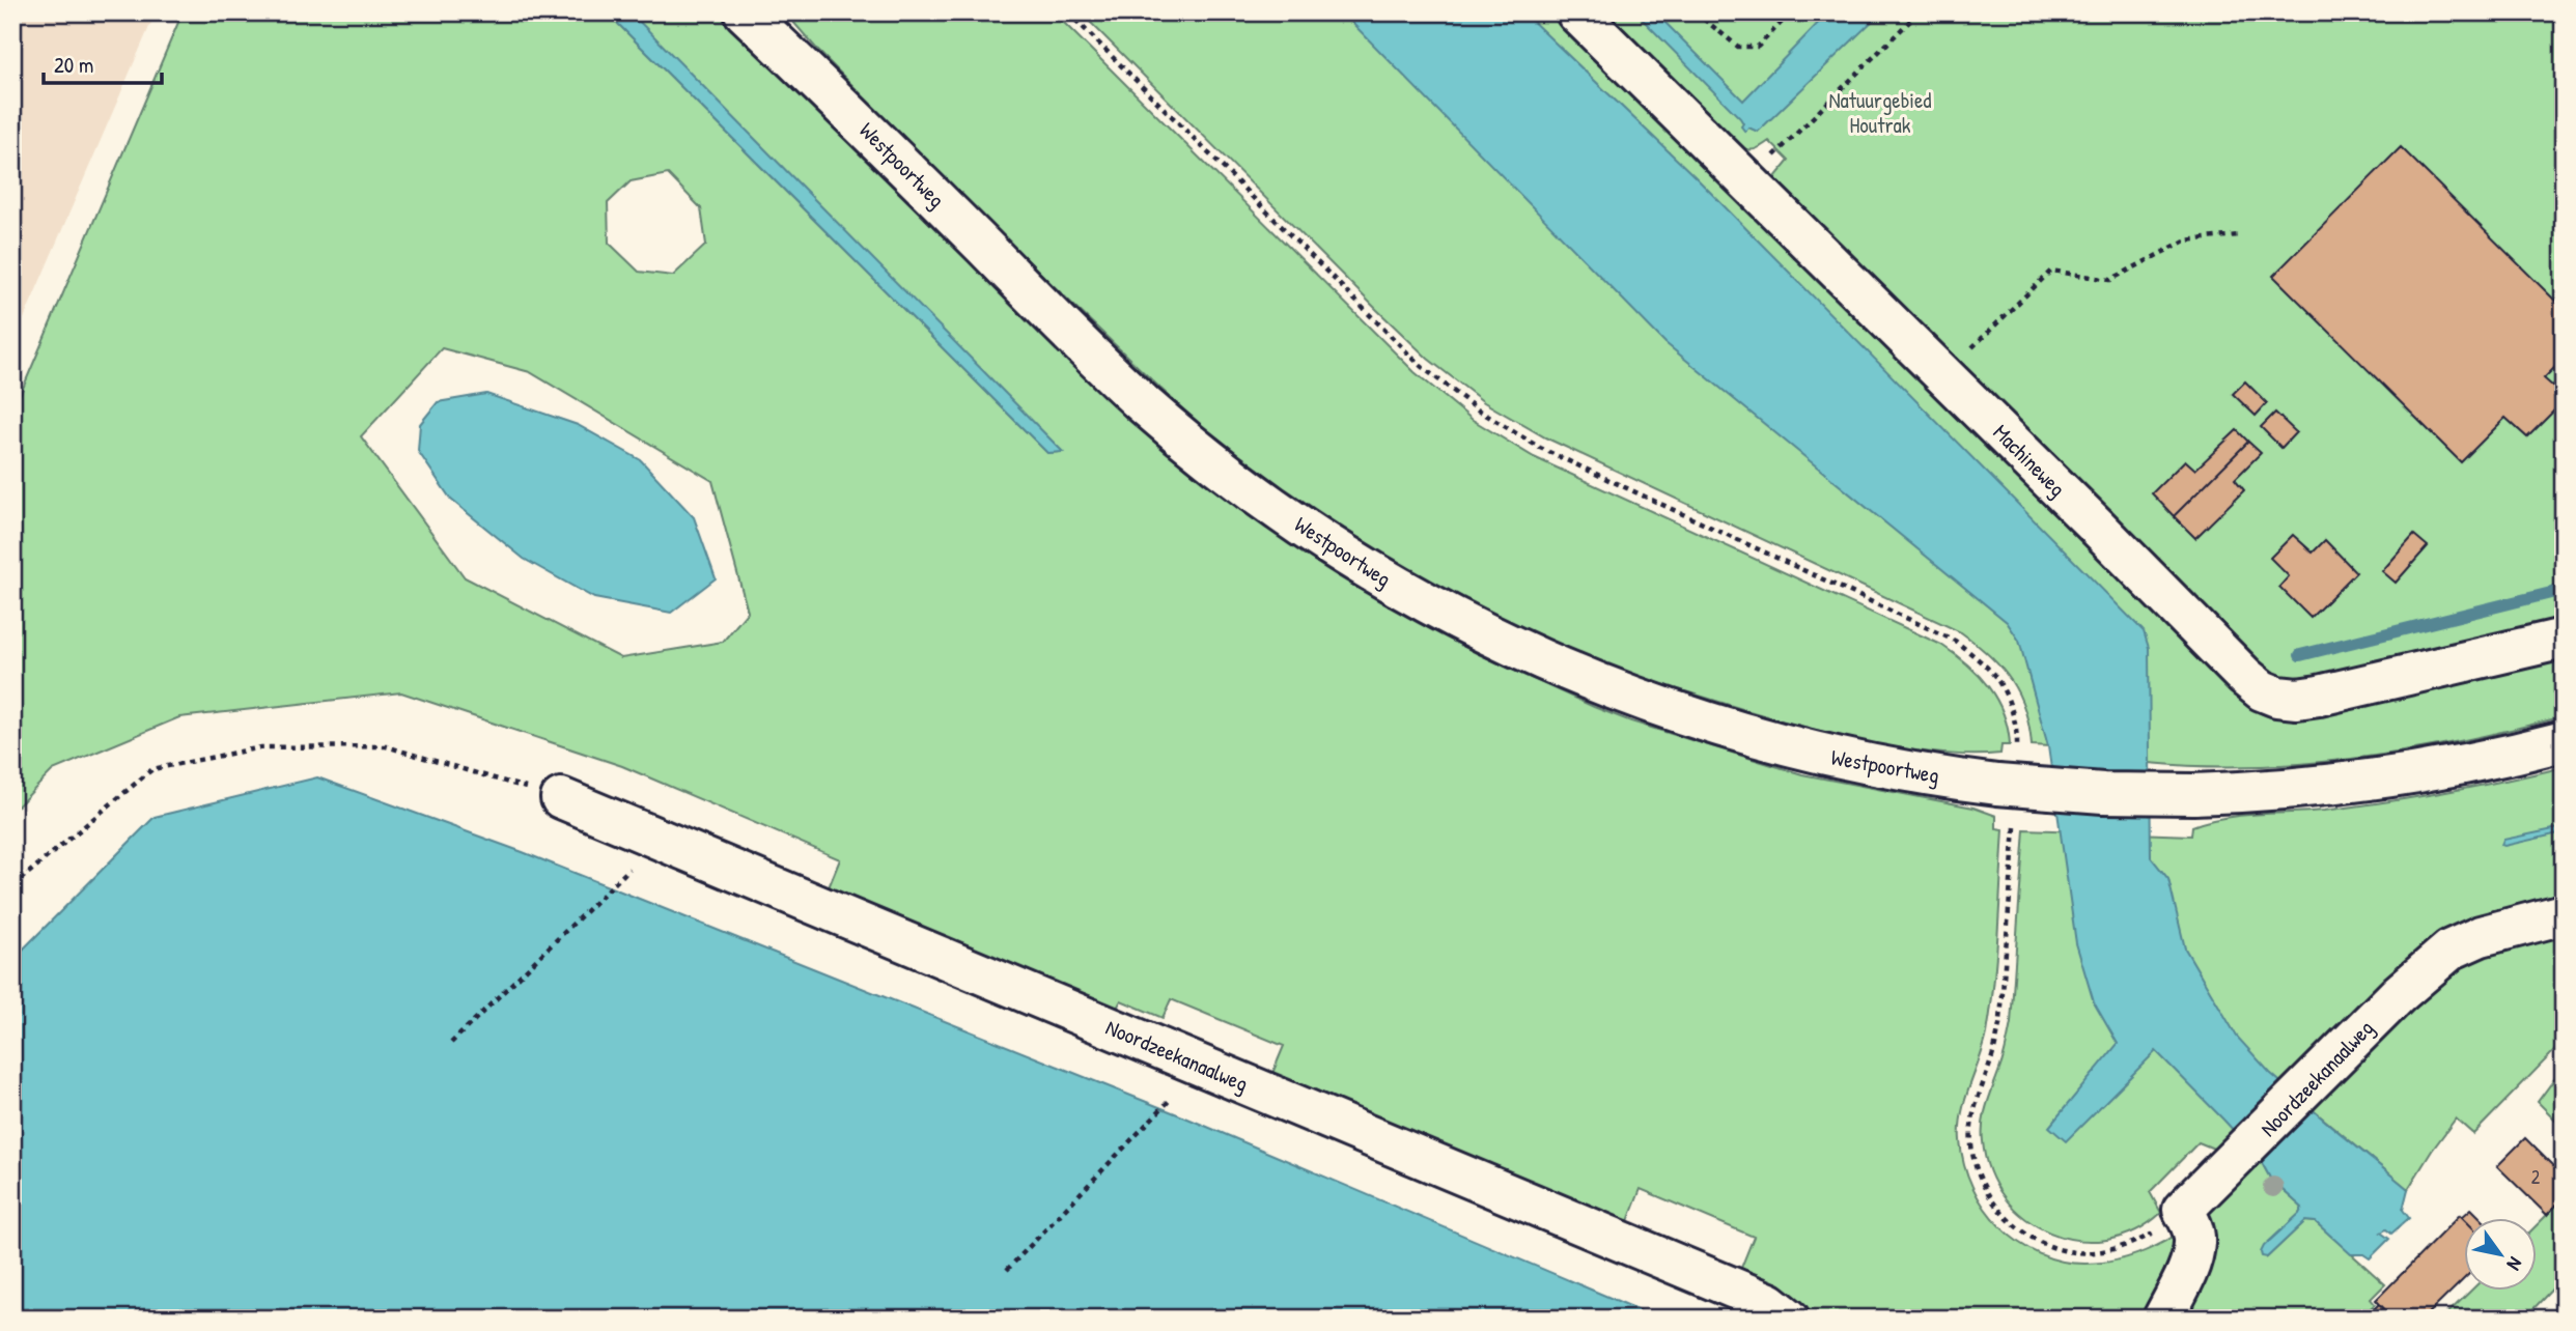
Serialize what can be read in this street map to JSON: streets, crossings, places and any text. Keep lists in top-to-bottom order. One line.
{"streets":{"street":["Westpoortweg","Machineweg","Noordzeekanaalweg"]},"parks":["Natuurgebied Houtrak"],"house_numbers":["2"],"scale_bar":"20 m","north":"bottom right"}
